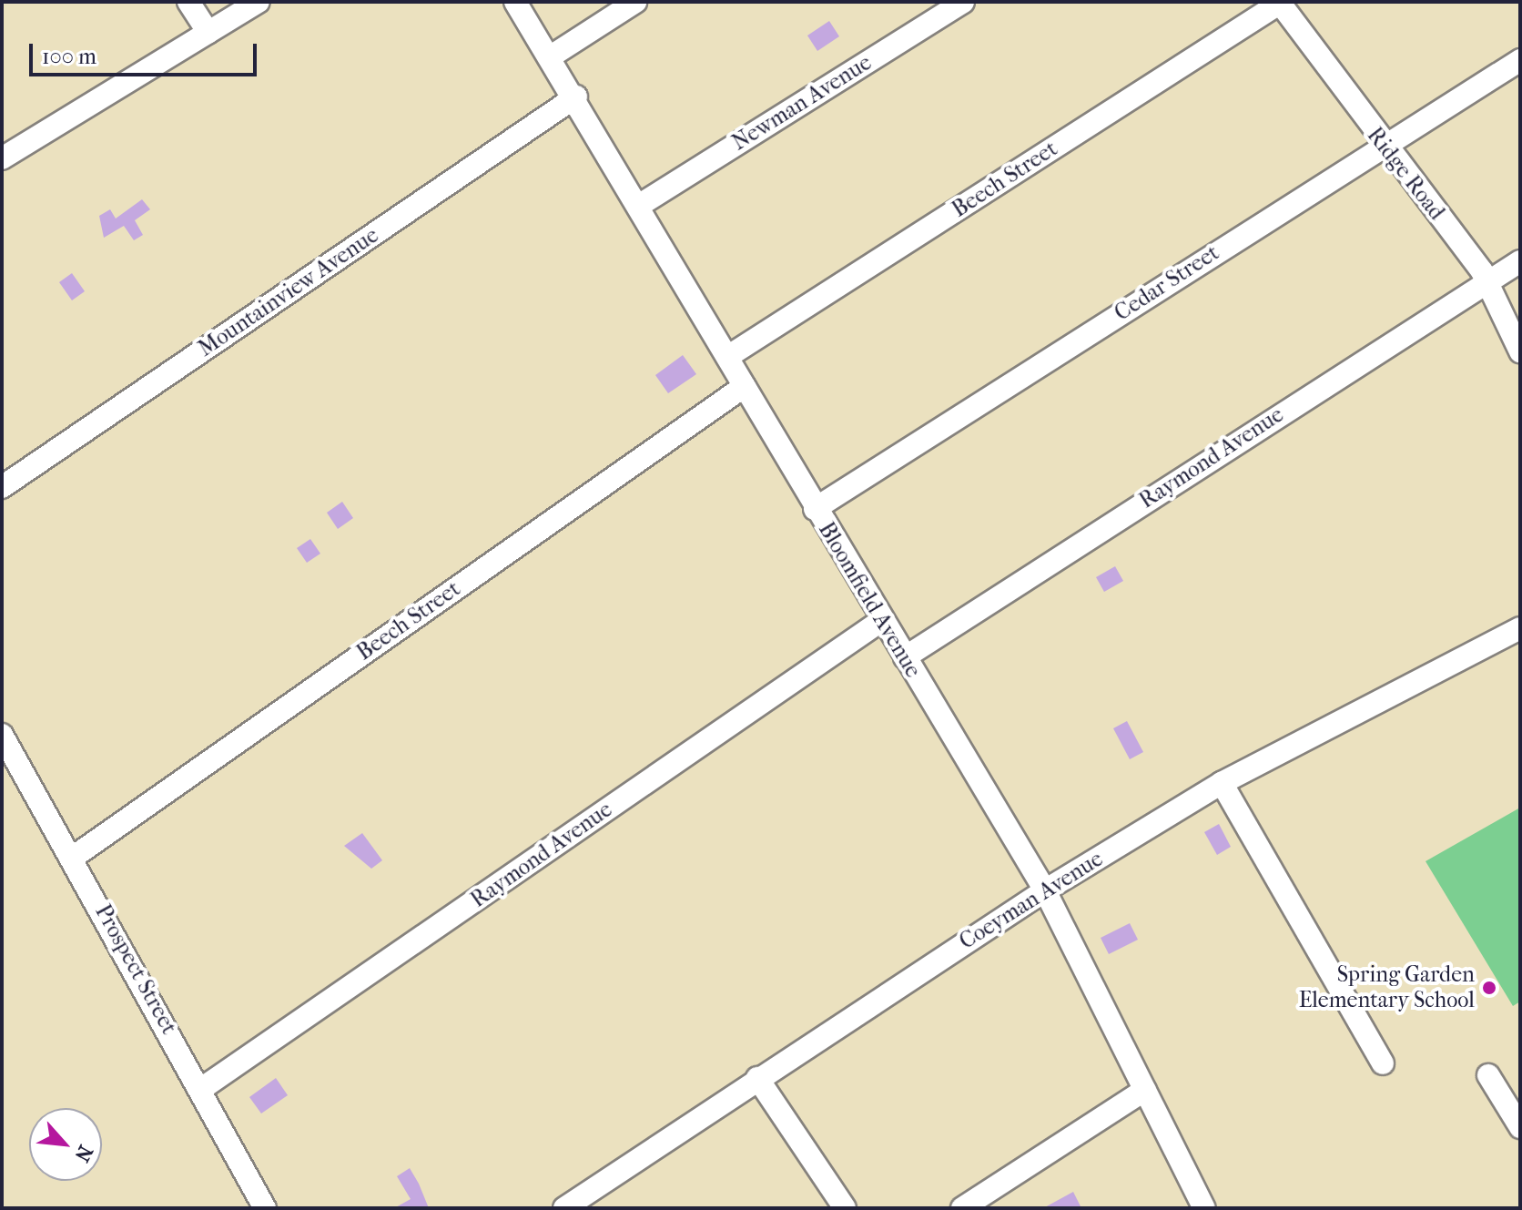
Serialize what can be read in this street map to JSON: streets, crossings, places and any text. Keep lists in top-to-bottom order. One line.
{"streets":{"street":["Newman Avenue","Ridge Road","Beech Street","Cedar Street","Mountainview Avenue","Raymond Avenue","Bloomfield Avenue","Coeyman Avenue","Prospect Street"]},"crossings":[["Newman Avenue","Bloomfield Avenue"],["Ridge Road","Beech Street"],["Ridge Road","Cedar Street"],["Ridge Road","Raymond Avenue"],["Beech Street","Bloomfield Avenue"],["Beech Street","Prospect Street"],["Cedar Street","Bloomfield Avenue"],["Mountainview Avenue","Bloomfield Avenue"],["Raymond Avenue","Bloomfield Avenue"],["Raymond Avenue","Prospect Street"],["Bloomfield Avenue","Coeyman Avenue"]],"places":["Spring Garden Elementary School"],"scale_bar":"100 m","north":"bottom right"}
